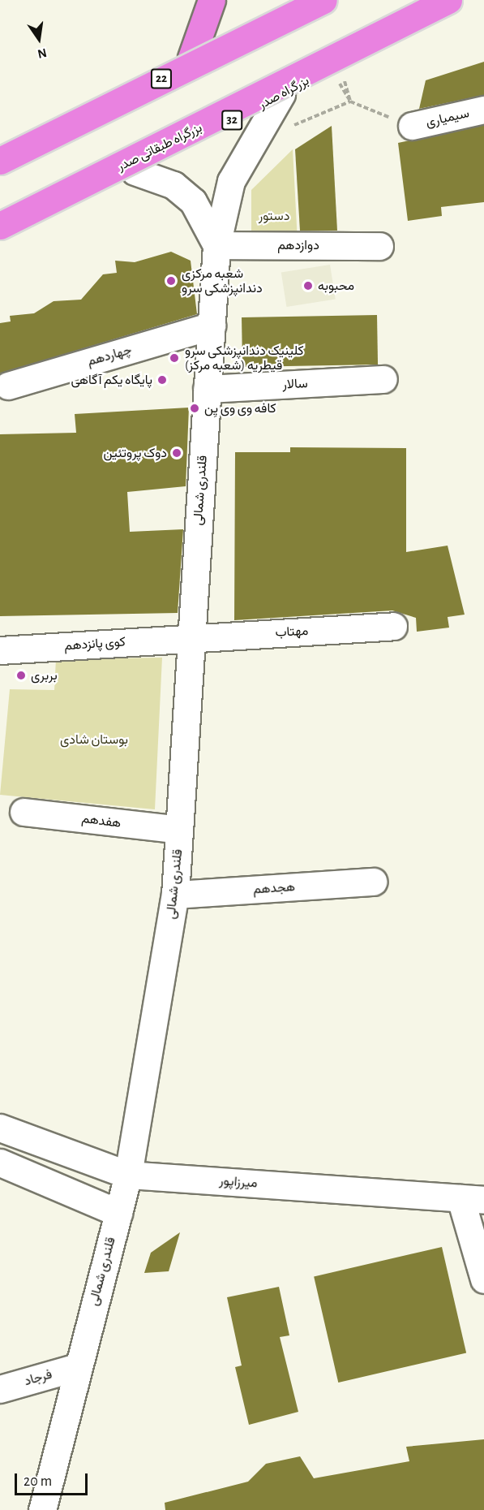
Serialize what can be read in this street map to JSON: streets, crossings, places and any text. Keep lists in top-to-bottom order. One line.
{"streets":{"highway":["22","بزرگراه صدر","32","بزرگراه طبقاتی صدر"],"street":["سیمیاری","دوازدهم","چهاردهم","سالار","قلندری شمالی","مهتاب","کوی پانزدهم","هفدهم","هجدهم","میرزاپور","فرجاد"]},"crossings":[["بزرگراه صدر","قلندری شمالی"],["دوازدهم","قلندری شمالی"],["چهاردهم","قلندری شمالی"],["سالار","قلندری شمالی"],["قلندری شمالی","مهتاب"],["قلندری شمالی","کوی پانزدهم"],["قلندری شمالی","هفدهم"],["قلندری شمالی","هجدهم"],["قلندری شمالی","میرزاپور"],["قلندری شمالی","فرجاد"],["مهتاب","کوی پانزدهم"]],"parks":["دستور","بوستان شادی"],"places":["شعبه مرکزی دندانپزشکی سرو","محبوبه","کلینیک دندانپزشکی سرو قیطریه (شعبه مرکز)","پایگاه یکم آگاهی","کافه وی وی یِن","دوک پروتئین","بربری"],"scale_bar":"20 m","north":"bottom"}
